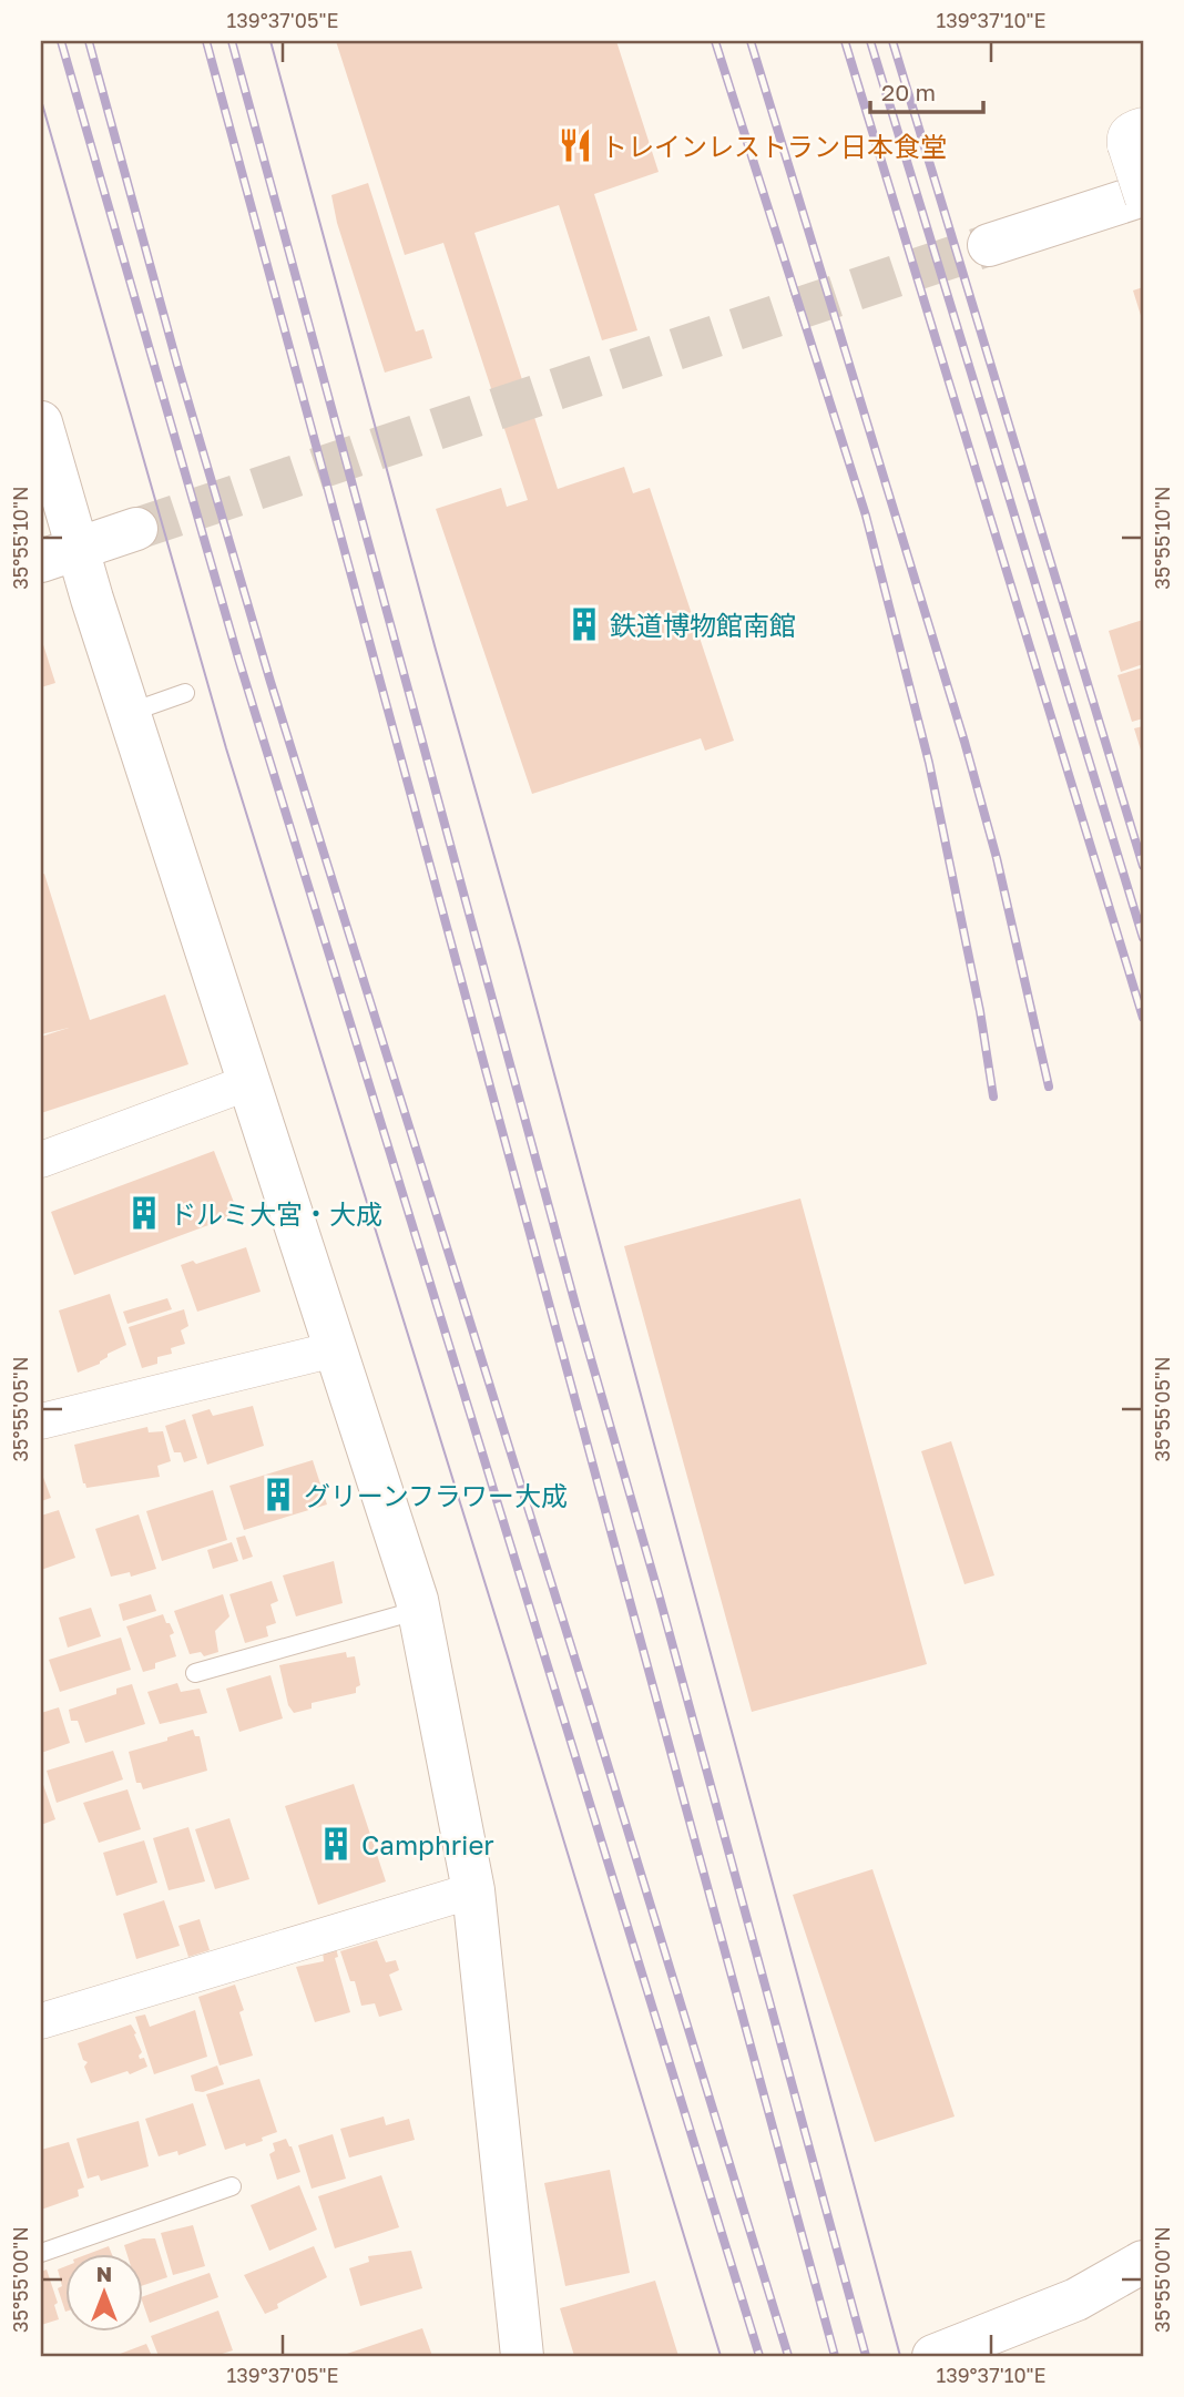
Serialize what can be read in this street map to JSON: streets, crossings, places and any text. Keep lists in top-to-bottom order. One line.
{"places":{"restaurant":["トレインレストラン日本食堂"],"building":["鉄道博物館南館","ドルミ大宮・大成","グリーンフラワー大成","Camphrier"]},"scale_bar":"20 m","north":"top","coordinates":["139°37'05\"E","139°37'10\"E","35°55'10\"N","35°55'05\"N","35°55'00\"N"]}
